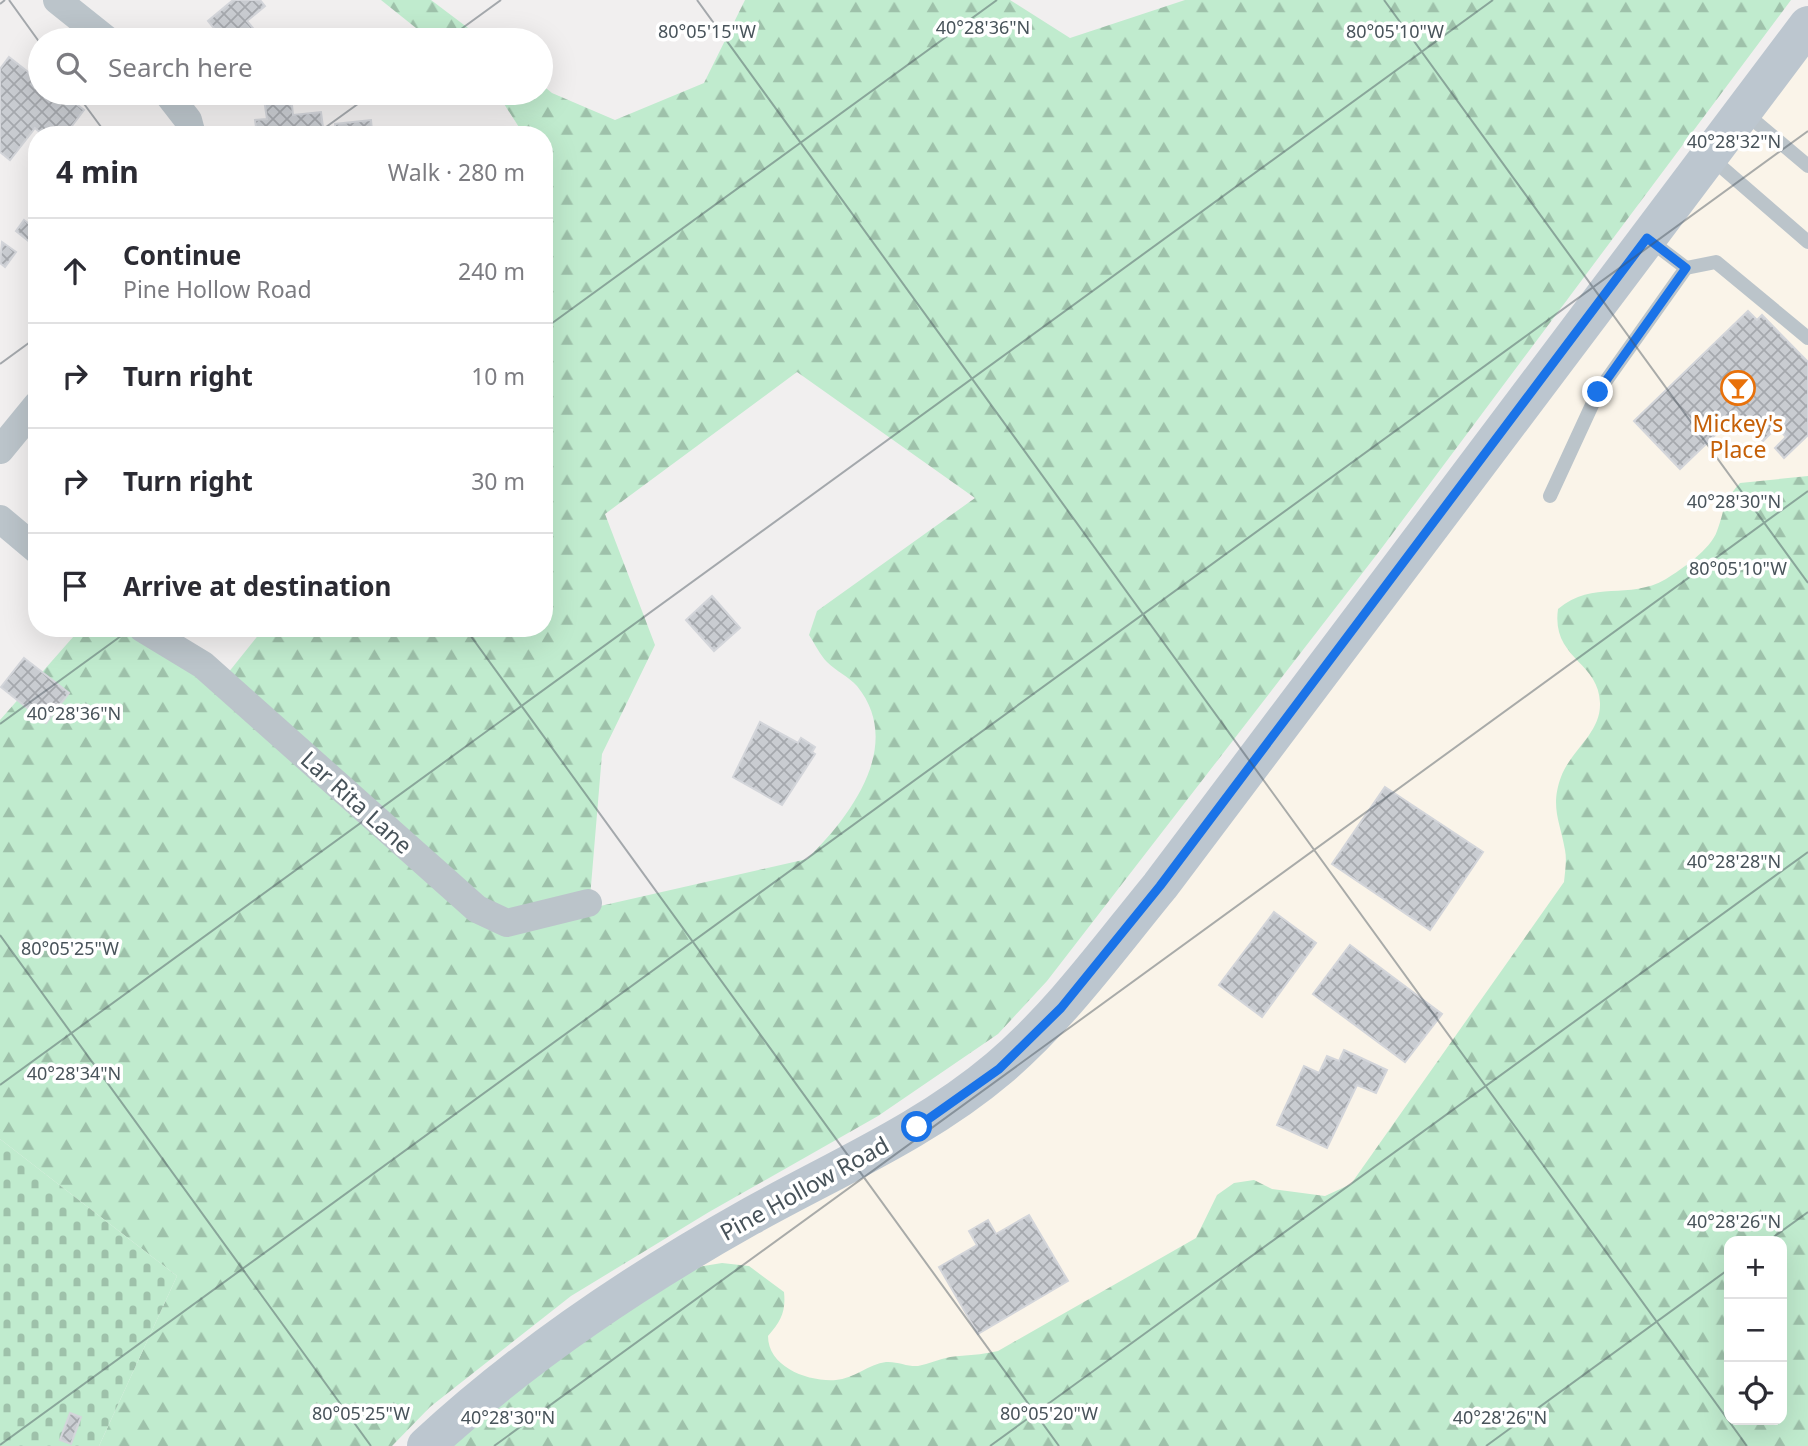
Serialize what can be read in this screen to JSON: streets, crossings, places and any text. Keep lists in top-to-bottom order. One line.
{"streets":{"street":["Lar Rita Lane","Pine Hollow Road"]},"places":{"bar":["Mickey's Place"]},"page":{"search":"Search here","heading":["4 min","Walk · 280 m"],"list":[["Continue","Pine Hollow Road","240 m"],["Turn right","10 m"],["Turn right","30 m"],"Arrive at destination"],"map_buttons":["+","−"]},"coordinates":["40°28'36\"N","80°05'15\"W","80°05'10\"W","40°28'32\"N","40°28'30\"N","40°28'28\"N","80°05'25\"W","40°28'34\"N","40°28'26\"N","80°05'20\"W"]}
